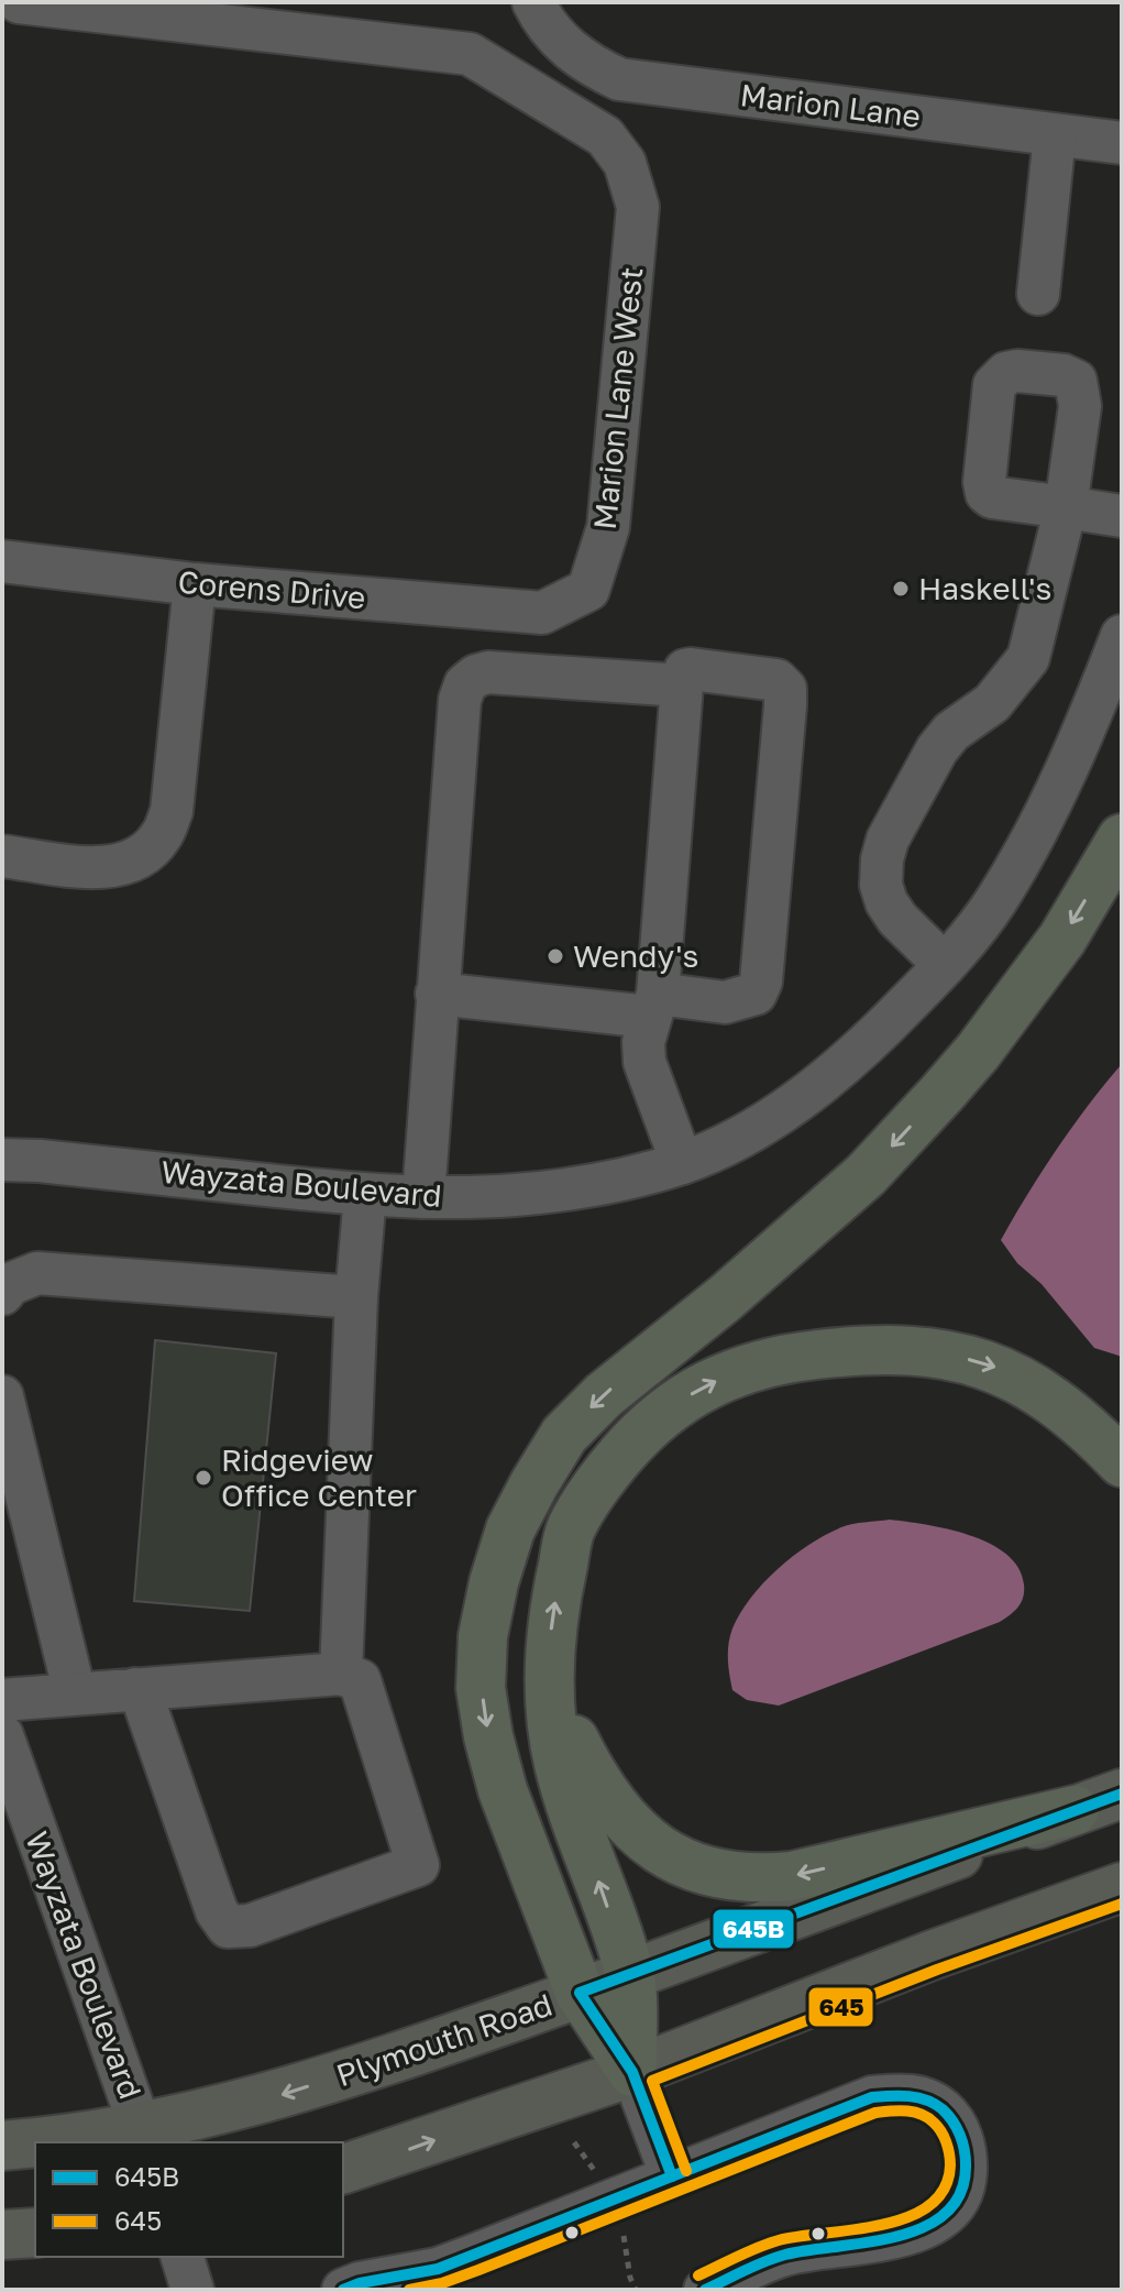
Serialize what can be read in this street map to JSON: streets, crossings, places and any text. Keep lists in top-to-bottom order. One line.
{"streets":{"main road":["Plymouth Road"],"street":["Marion Lane","Marion Lane West","Corens Drive","Wayzata Boulevard"]},"crossings":[["Marion Lane West","Corens Drive"],["Wayzata Boulevard","Plymouth Road"]],"places":["Haskell's","Wendy's","Ridgeview Office Center"],"lines":["transit line 645B","transit line 645"],"legend":["645B","645"]}
